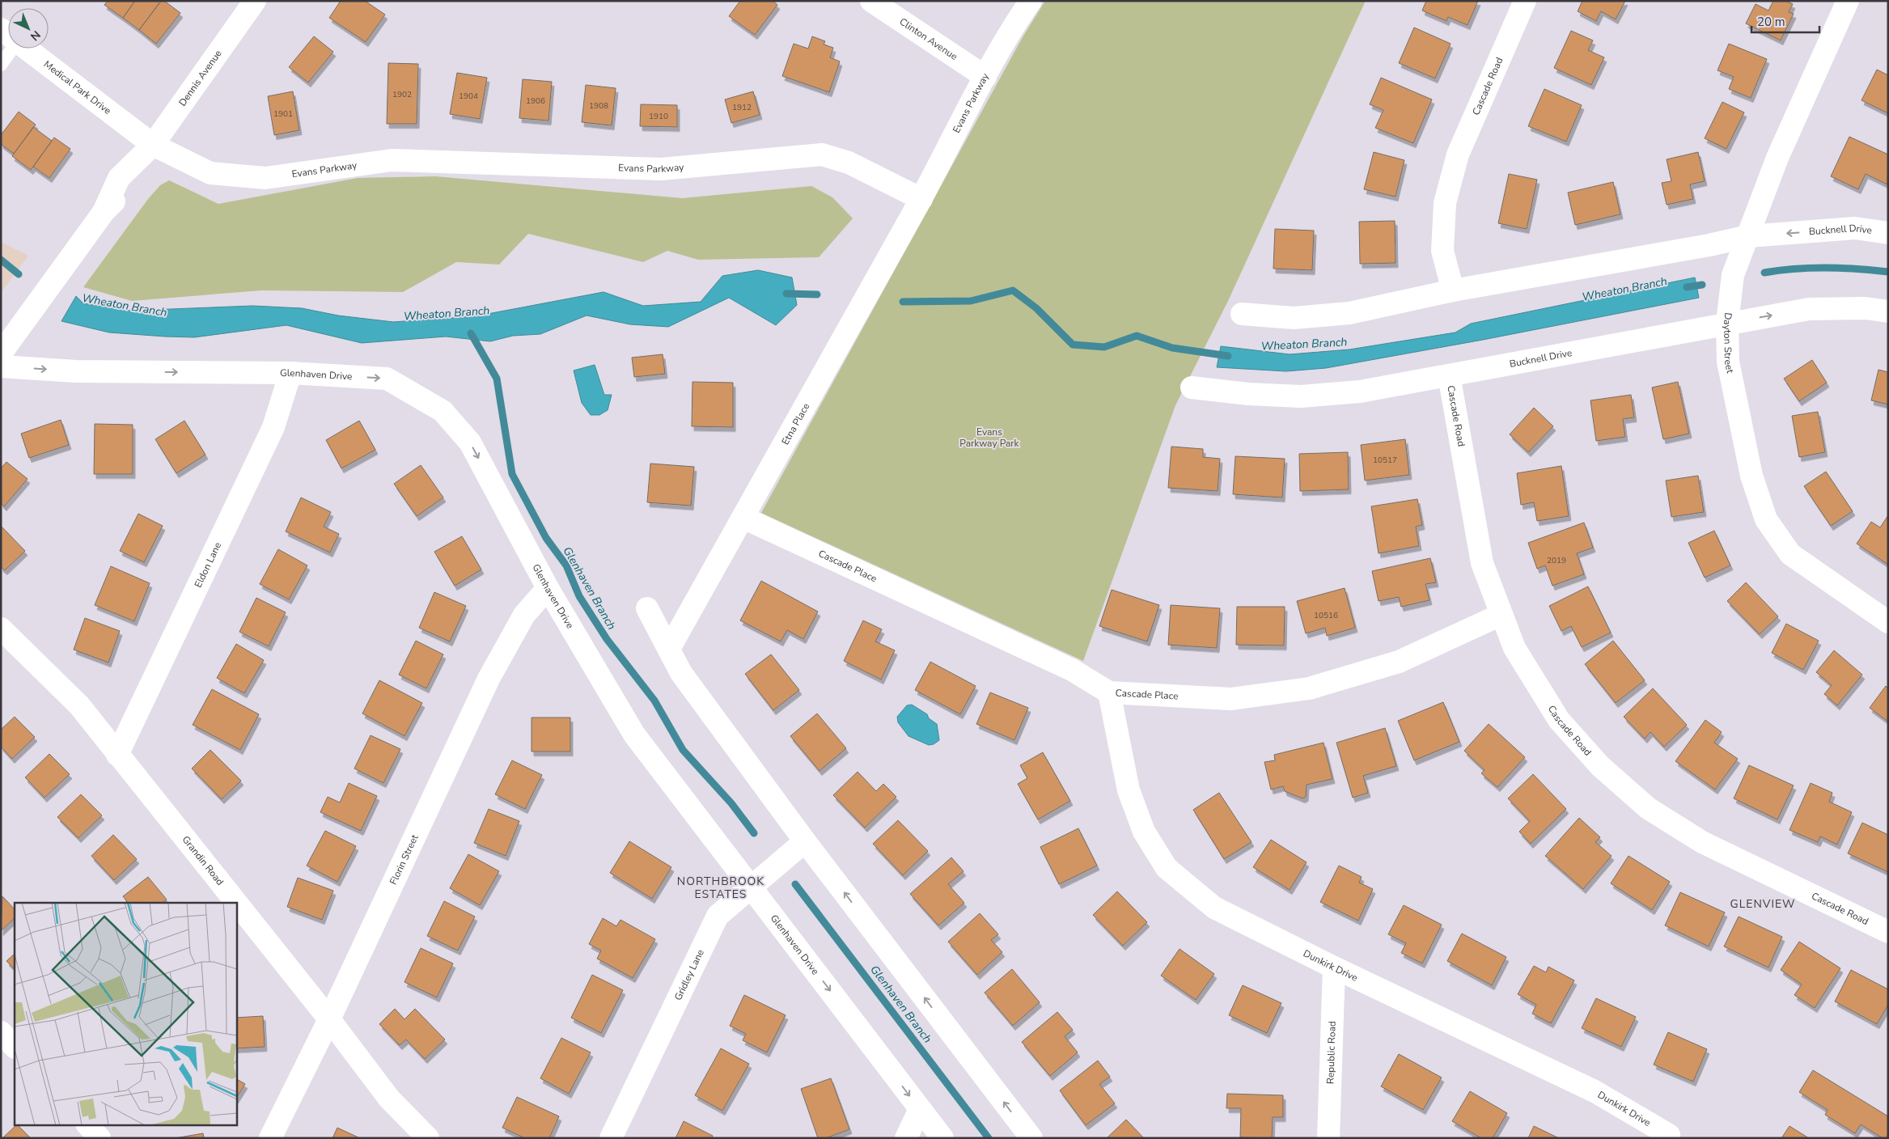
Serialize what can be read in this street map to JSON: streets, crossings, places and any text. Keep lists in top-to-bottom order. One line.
{"streets":{"street":["Clinton Avenue","Dennis Avenue","Cascade Road","Medical Park Drive","Evans Parkway","Bucknell Drive","Dayton Street","Glenhaven Drive","Etna Place","Eldon Lane","Cascade Place","Florin Street","Grandin Road","Dunkirk Drive","Gridley Lane","Republic Road"]},"crossings":[["Clinton Avenue","Evans Parkway"],["Dennis Avenue","Medical Park Drive"],["Dennis Avenue","Evans Parkway"],["Cascade Road","Bucknell Drive"],["Cascade Road","Cascade Place"],["Medical Park Drive","Evans Parkway"],["Evans Parkway","Etna Place"],["Bucknell Drive","Dayton Street"],["Glenhaven Drive","Eldon Lane"],["Glenhaven Drive","Florin Street"],["Glenhaven Drive","Gridley Lane"],["Etna Place","Cascade Place"],["Eldon Lane","Grandin Road"],["Cascade Place","Dunkirk Drive"],["Florin Street","Grandin Road"],["Dunkirk Drive","Republic Road"]],"one_way":["Glenhaven Drive"],"districts":["NORTHBROOK ESTATES","GLENVIEW"],"water":["Wheaton Branch","Glenhaven Branch"],"parks":["Evans Parkway Park"],"house_numbers":["1902","1904","1906","1908","1912","1901","1910","10517","2019","10516"],"scale_bar":"20 m","north":"bottom right"}
